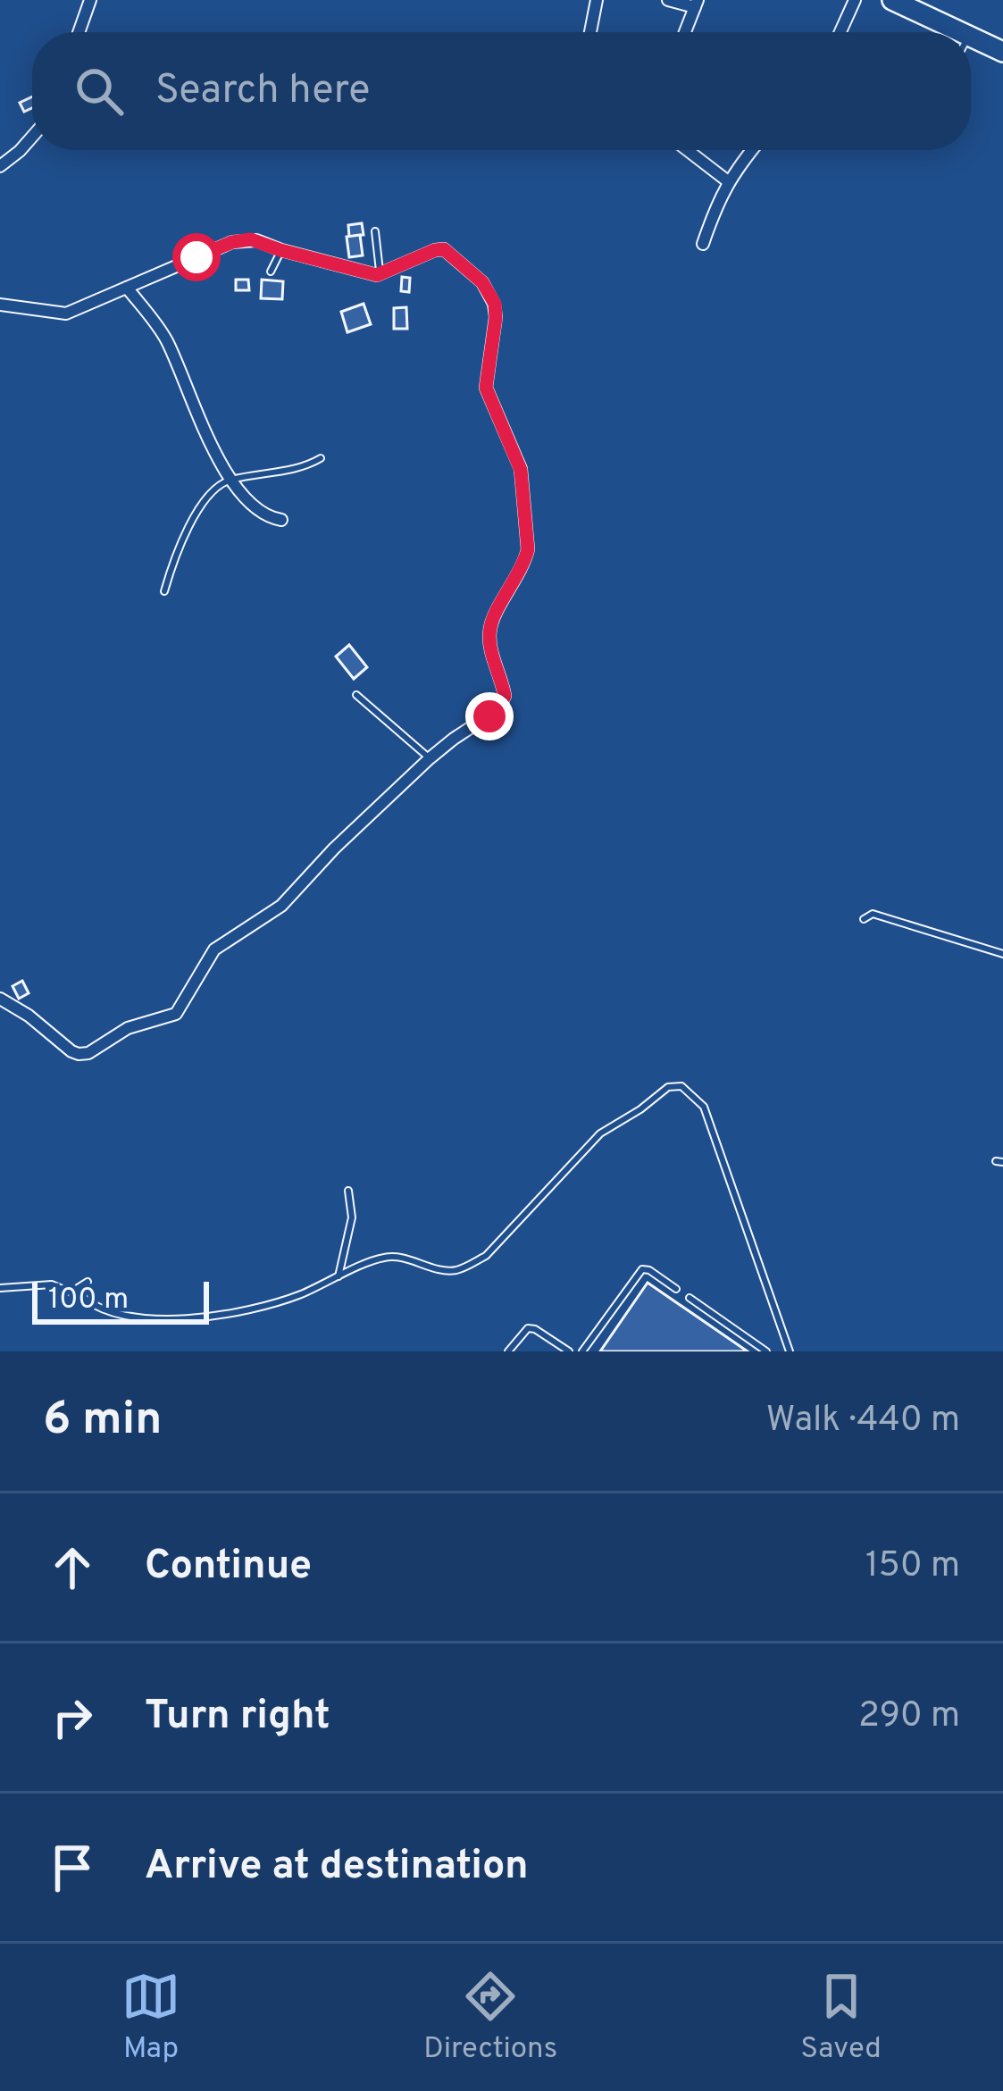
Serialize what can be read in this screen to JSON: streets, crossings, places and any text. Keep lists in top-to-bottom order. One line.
{"scale_bar":"100 m","page":{"search":"Search here","scale":"100 m","heading":["6 min","Walk · 440 m"],"list":[["Continue","150 m"],["Turn right","290 m"],"Arrive at destination"],"nav":["Map","Directions","Saved"]}}
